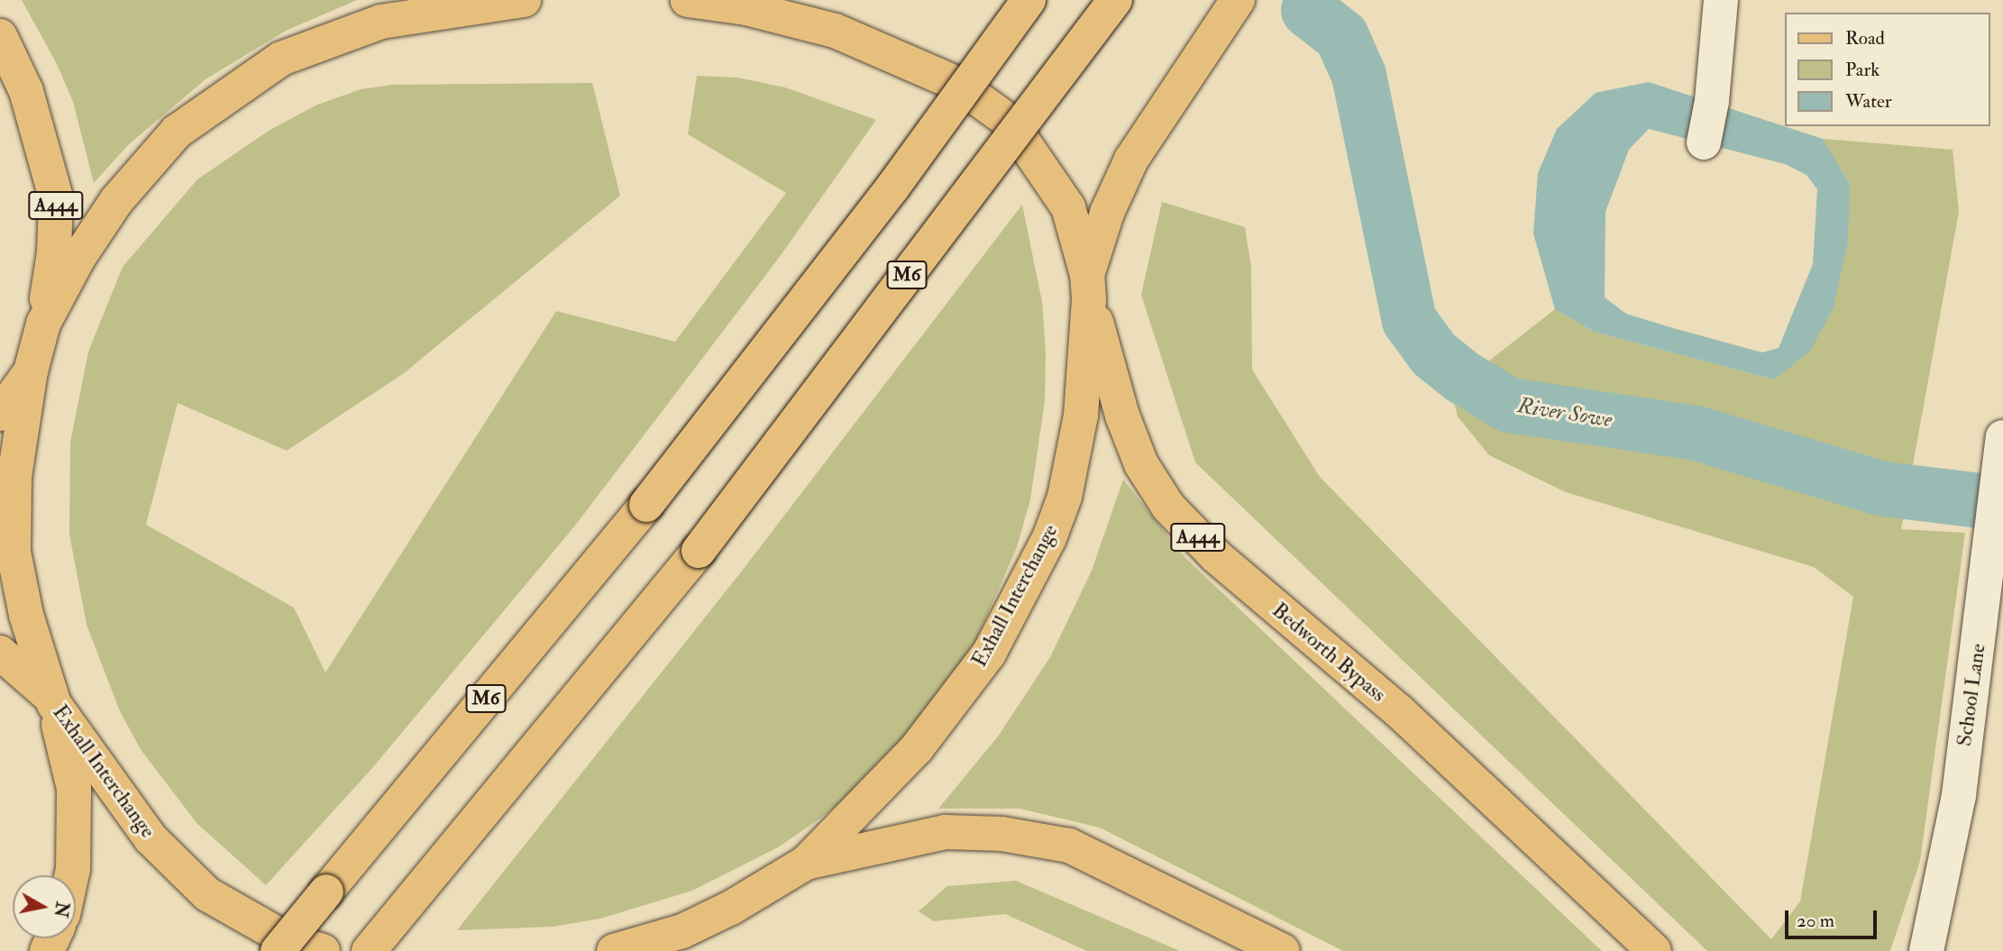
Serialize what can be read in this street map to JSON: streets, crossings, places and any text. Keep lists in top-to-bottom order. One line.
{"streets":{"main road":["A444","M6","Exhall Interchange","Bedworth Bypass"],"street":["School Lane"]},"crossings":[["A444","Exhall Interchange"],["Exhall Interchange","Bedworth Bypass"]],"water":["River Sowe"],"legend":["Road","Park","Water"],"scale_bar":"20 m","north":"right"}
